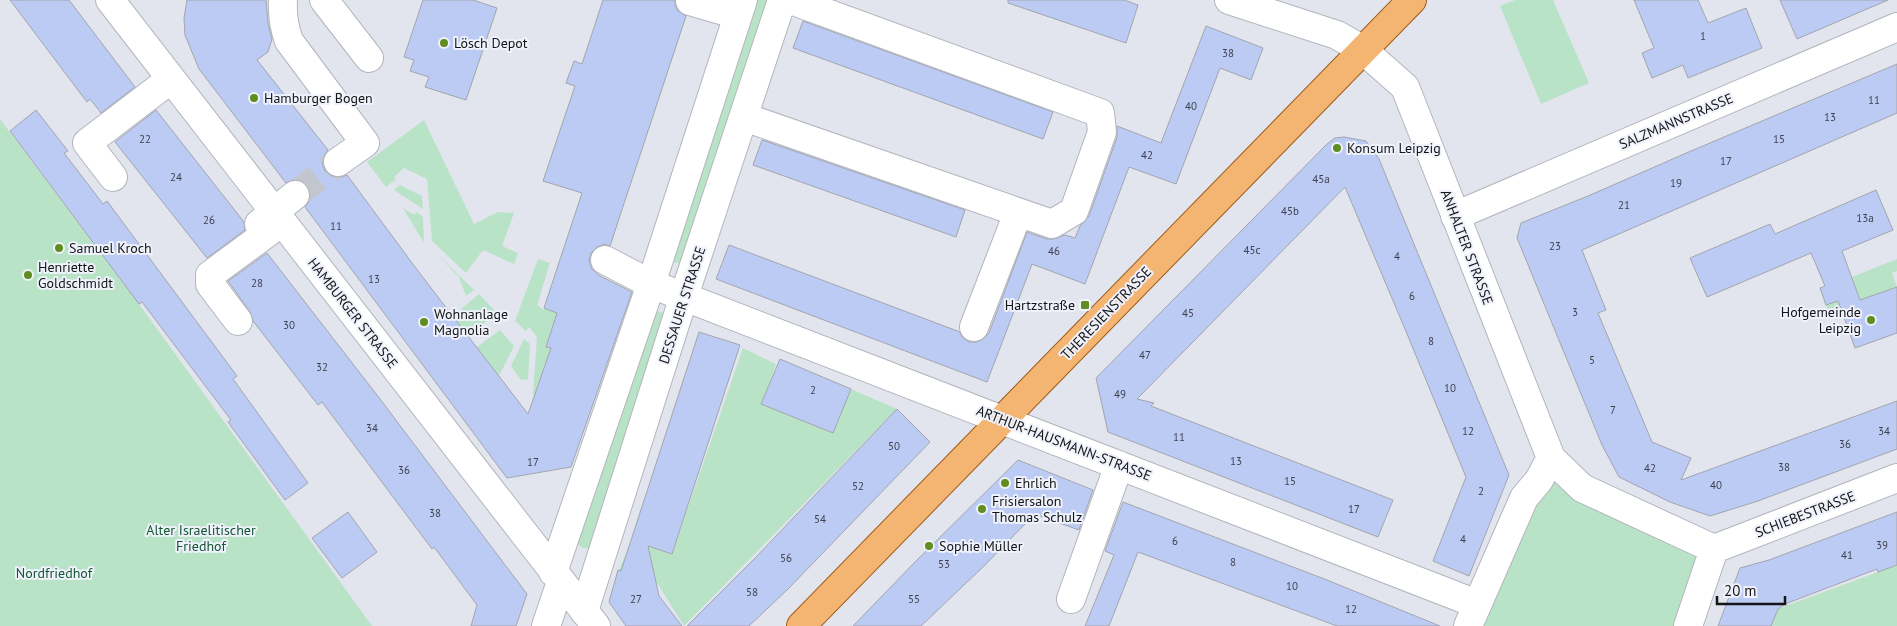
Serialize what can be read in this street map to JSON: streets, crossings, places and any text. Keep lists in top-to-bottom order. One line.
{"streets":{"main road":["THERESIENSTRASSE"],"street":["SALZMANNSTRASSE","ANHALTER STRASSE","DESSAUER STRASSE","HAMBURGER STRASSE","ARTHUR-HAUSMANN-STRASSE","SCHIEBESTRASSE"]},"crossings":[["SALZMANNSTRASSE","ANHALTER STRASSE"],["ANHALTER STRASSE","THERESIENSTRASSE"],["DESSAUER STRASSE","HAMBURGER STRASSE"],["DESSAUER STRASSE","ARTHUR-HAUSMANN-STRASSE"],["THERESIENSTRASSE","ARTHUR-HAUSMANN-STRASSE"]],"parks":["Alter Israelitischer Friedhof","Nordfriedhof"],"places":{"other":["Lösch Depot","Hamburger Bogen","Konsum Leipzig","Samuel Kroch","Henriette Goldschmidt","Hofgemeinde Leipzig","Wohnanlage Magnolia","Ehrlich","Frisiersalon Thomas Schulz","Sophie Müller"],"transit":["Hartzstraße"]},"house_numbers":["1","38","11","40","13","22","15","42","17","24","45a","19","21","45b","13a","26","11","23","45c","46","4","13","28","6","3","45","30","8","47","5","32","10","2","49","7","34","12","34","11","36","50","13","17","38","42","36","15","40","52","2","17","38","54","4","6","39","41","56","8","53","10","58","27","55","12"],"scale_bar":"20 m"}
